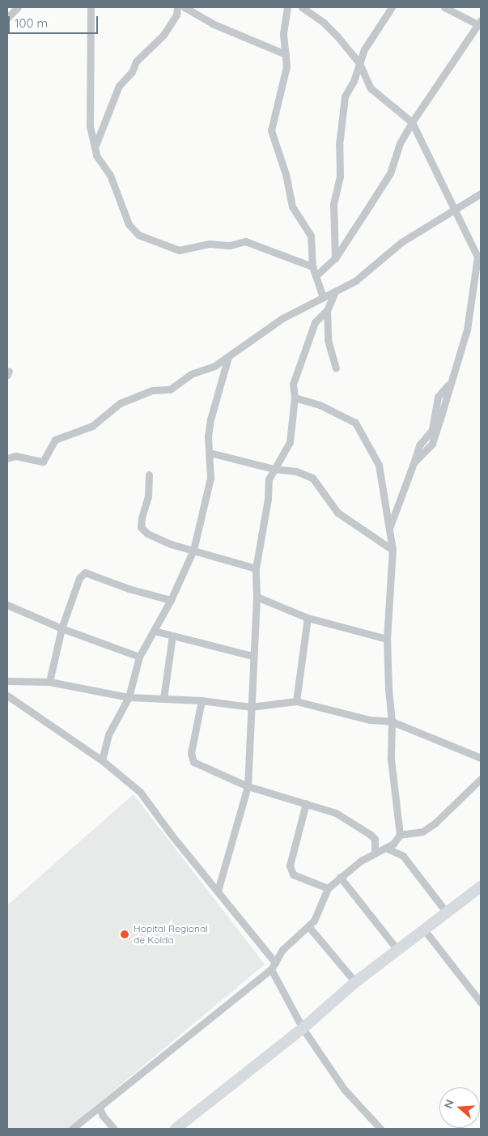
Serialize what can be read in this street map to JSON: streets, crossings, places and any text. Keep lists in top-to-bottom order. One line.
{"places":["Hopital Regional de Kolda"],"scale_bar":"100 m","north":"left"}
